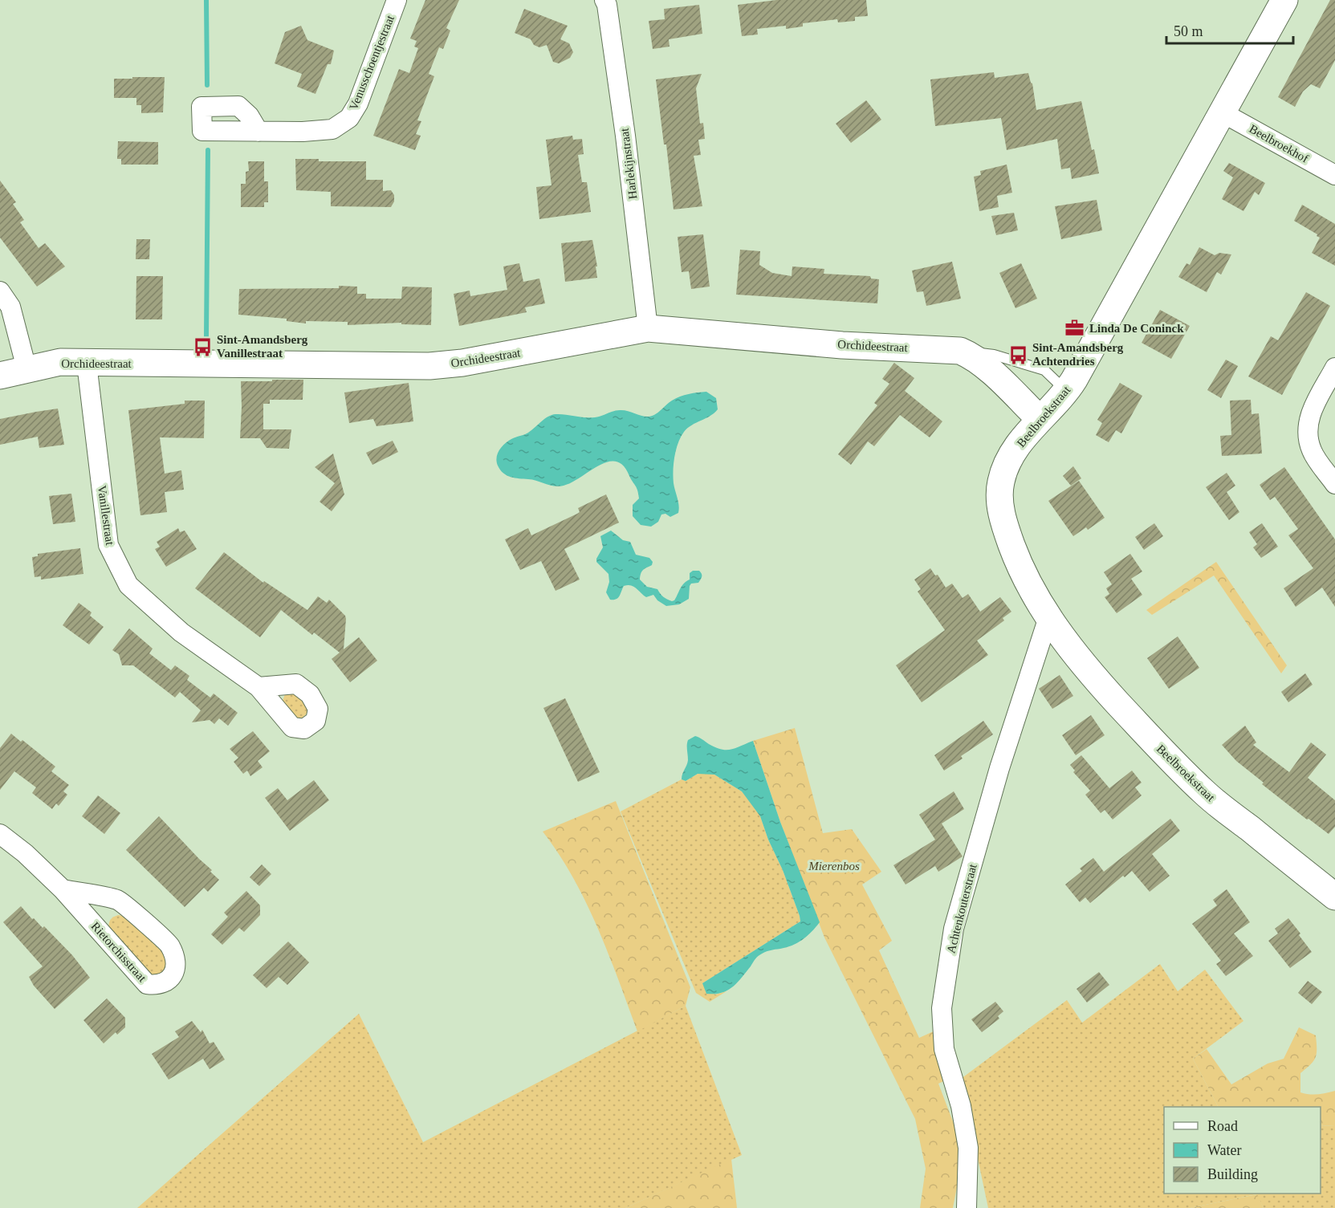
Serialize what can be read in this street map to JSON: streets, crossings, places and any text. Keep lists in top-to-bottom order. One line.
{"streets":{"street":["Venusschoentjestraat","Beelbroekhof","Harlekijnstraat","Orchideestraat","Beelbroekstraat","Vanillestraat","Achtenkouterstraat","Rietorchisstraat"]},"crossings":[["Beelbroekhof","Beelbroekstraat"],["Harlekijnstraat","Orchideestraat"],["Orchideestraat","Beelbroekstraat"],["Orchideestraat","Vanillestraat"],["Beelbroekstraat","Achtenkouterstraat"]],"parks":["Mierenbos"],"places":{"office":["Linda De Coninck"],"bus stop":["Sint-Amandsberg Vanillestraat","Sint-Amandsberg Achtendries"]},"legend":["Road","Water","Building"],"scale_bar":"50 m"}
